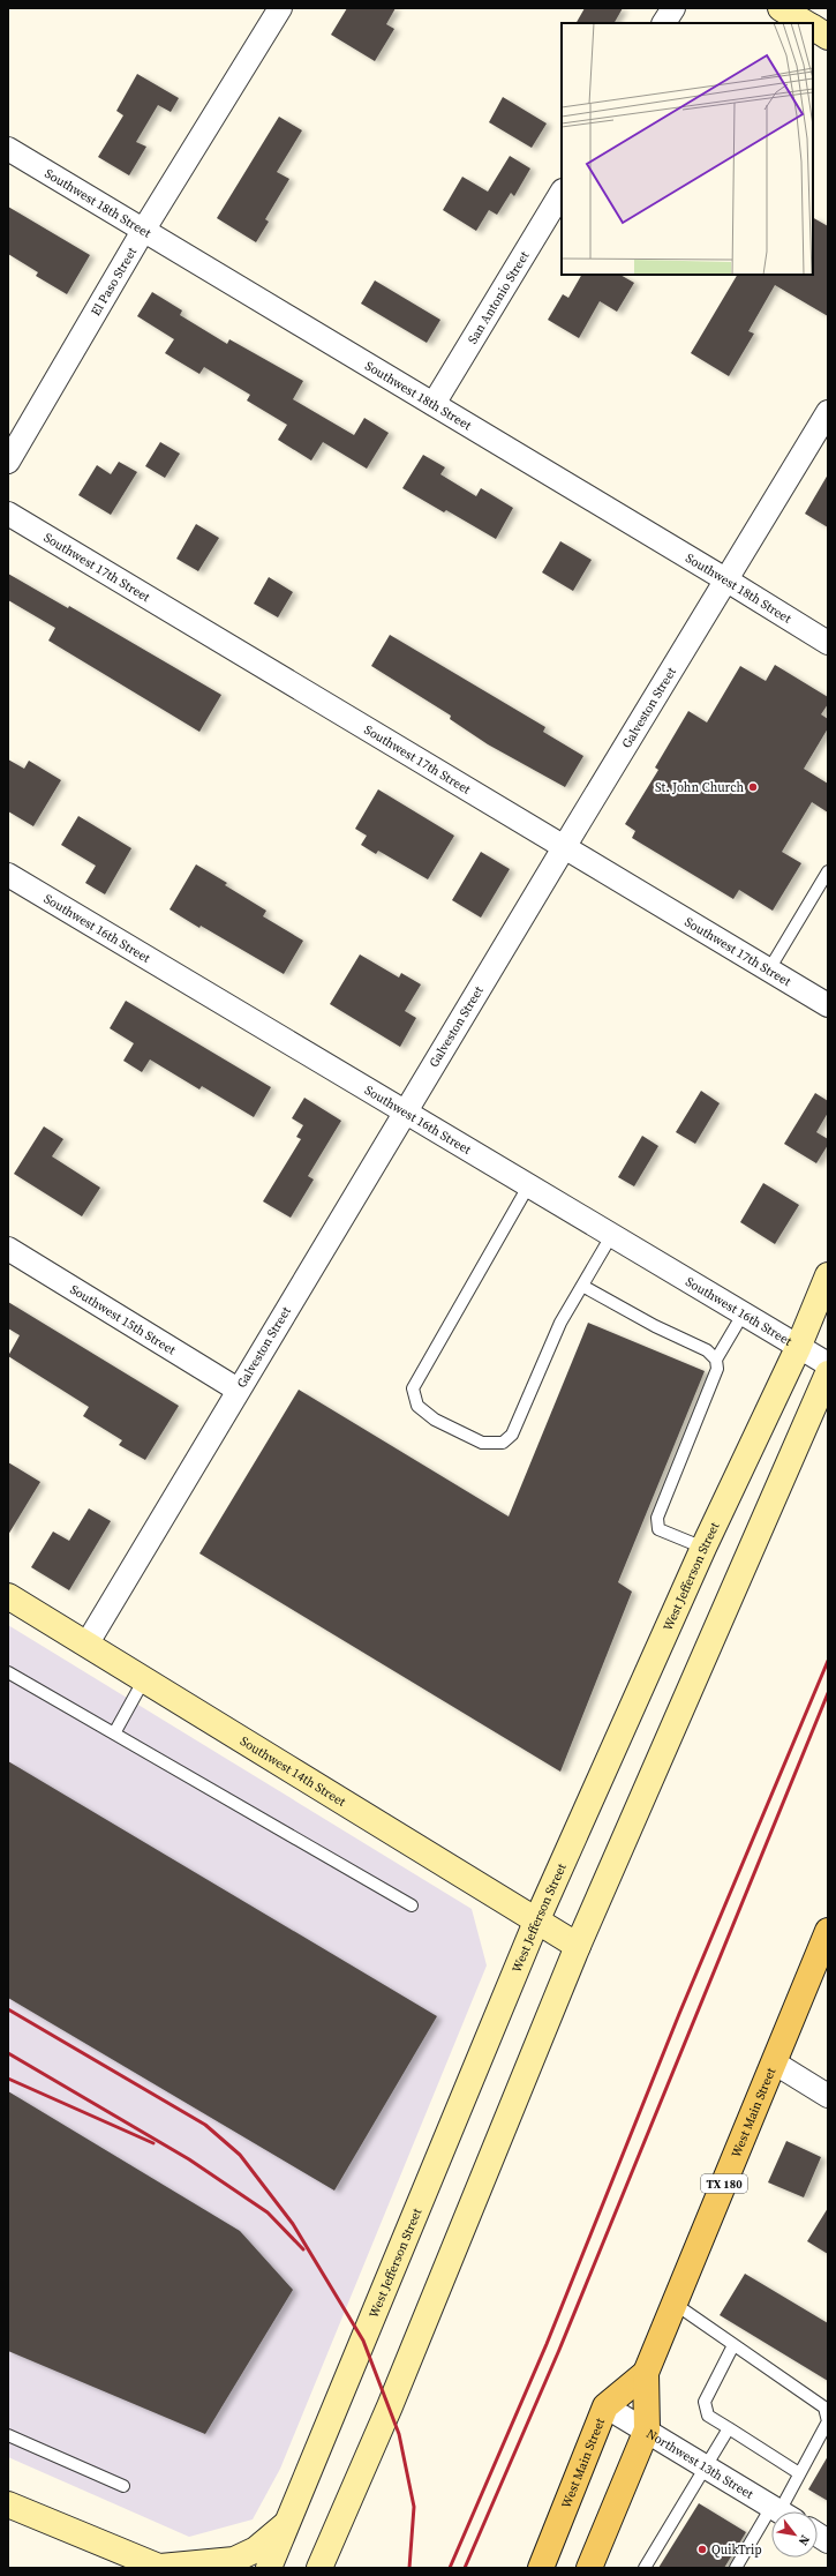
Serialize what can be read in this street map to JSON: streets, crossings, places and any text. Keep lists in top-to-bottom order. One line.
{"streets":{"main road":["West Jefferson Street","Southwest 14th Street","West Main Street","TX 180"],"street":["Southwest 18th Street","El Paso Street","San Antonio Street","Southwest 17th Street","Galveston Street","Southwest 16th Street","Southwest 15th Street","Northwest 13th Street"]},"crossings":[["Southwest 18th Street","El Paso Street"],["Southwest 18th Street","San Antonio Street"],["Southwest 18th Street","Galveston Street"],["Southwest 17th Street","Galveston Street"],["Galveston Street","Southwest 16th Street"],["Galveston Street","Southwest 15th Street"],["Galveston Street","Southwest 14th Street"],["Southwest 16th Street","West Jefferson Street"],["West Jefferson Street","Southwest 14th Street"],["West Main Street","Northwest 13th Street"]],"places":["St. John Church","QuikTrip"],"north":"bottom right"}
